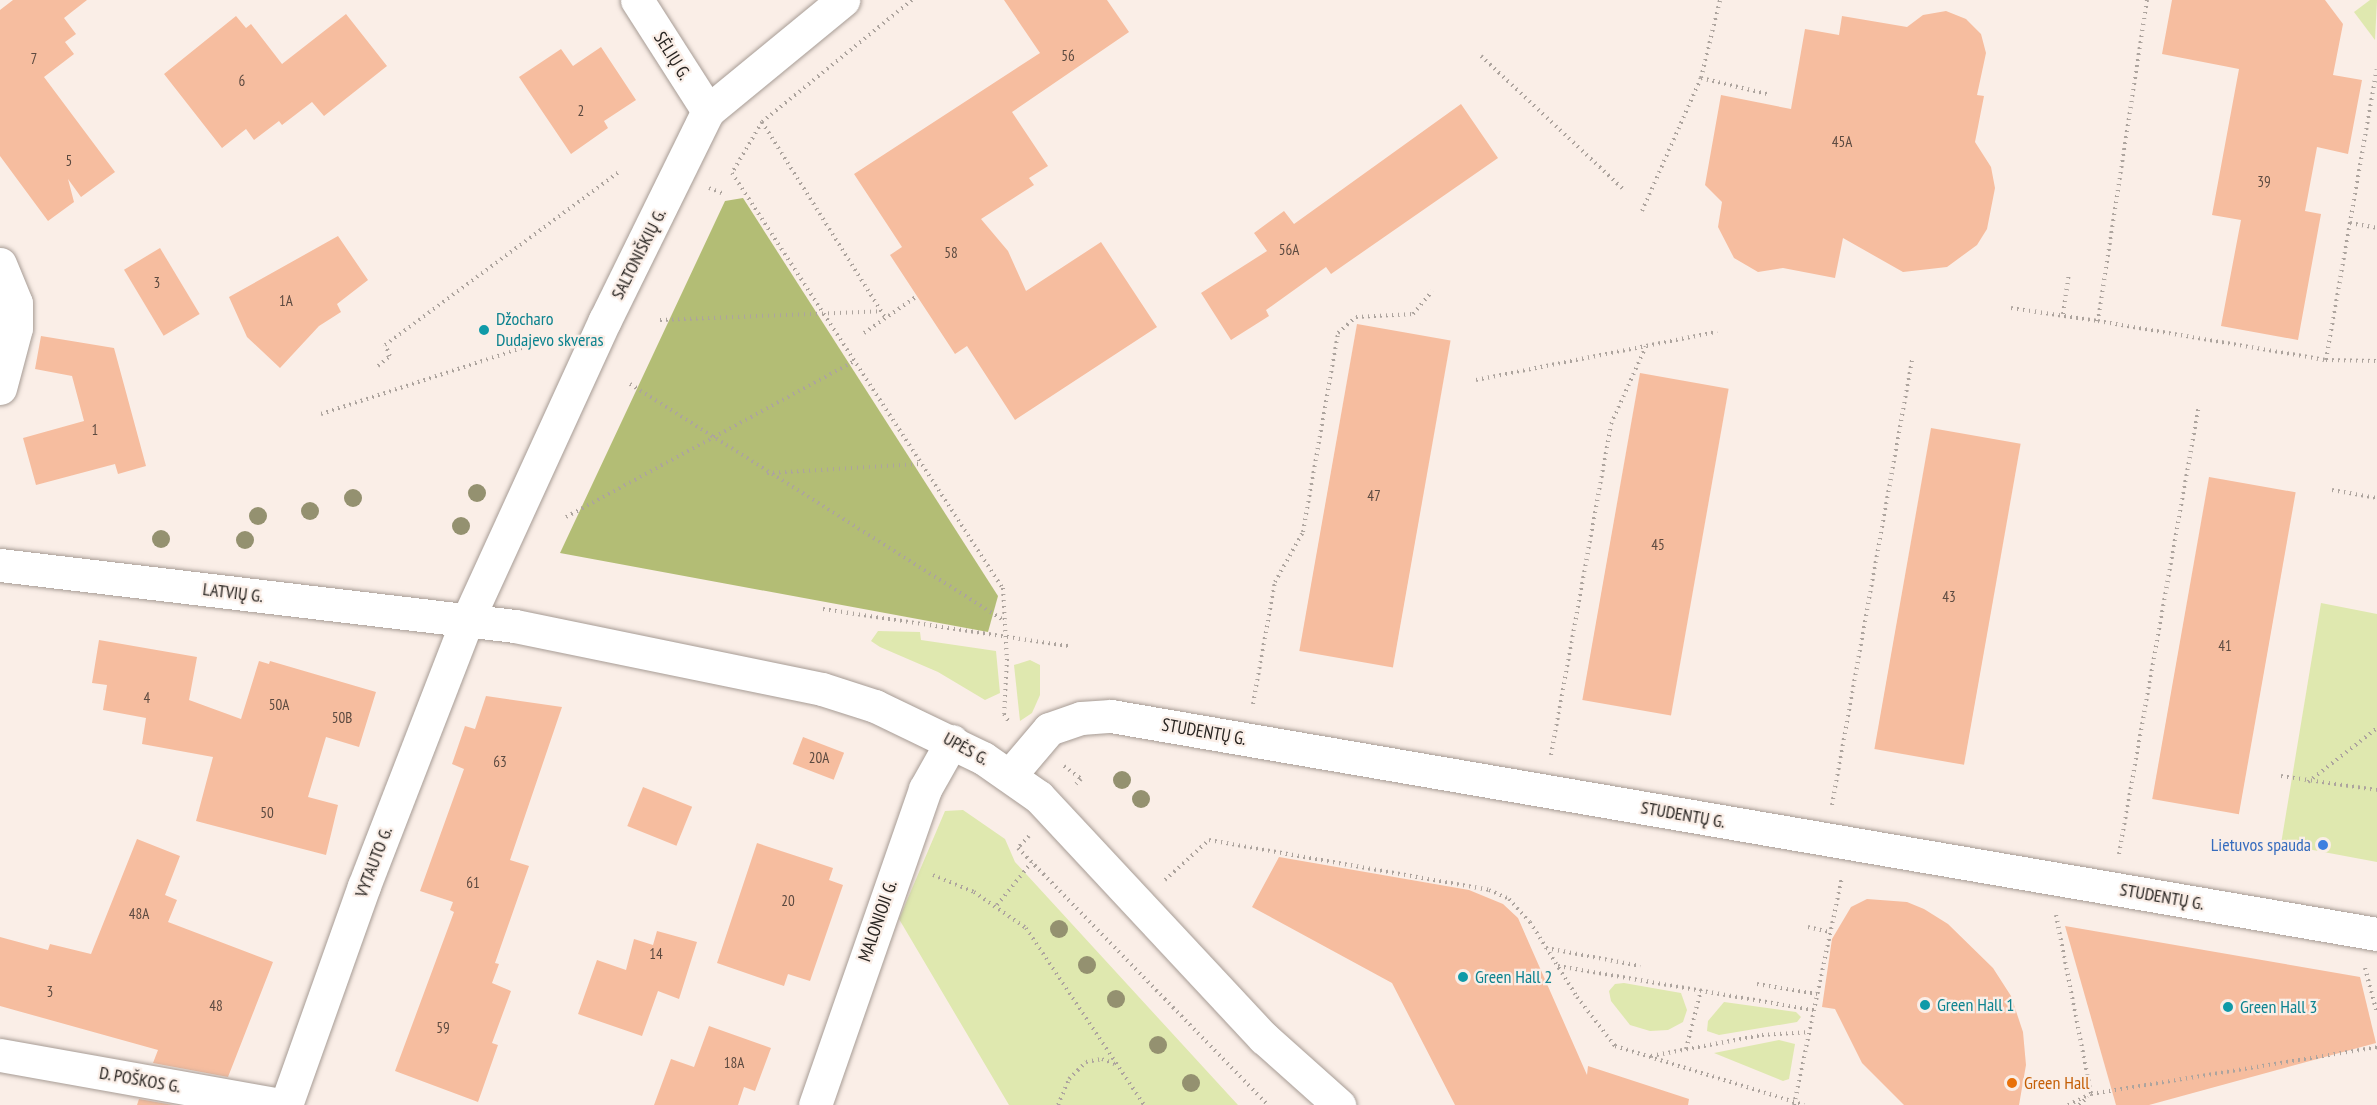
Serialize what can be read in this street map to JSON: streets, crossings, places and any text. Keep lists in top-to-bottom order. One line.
{"streets":{"street":["SĖLIŲ G.","SALTONIŠKIŲ G.","LATVIŲ G.","STUDENTŲ G.","UPĖS G.","VYTAUTO G.","MALONIOJI G.","D. POŠKOS G."]},"crossings":[["SĖLIŲ G.","SALTONIŠKIŲ G."],["SALTONIŠKIŲ G.","LATVIŲ G."],["SALTONIŠKIŲ G.","UPĖS G."],["SALTONIŠKIŲ G.","VYTAUTO G."],["LATVIŲ G.","UPĖS G."],["LATVIŲ G.","VYTAUTO G."],["STUDENTŲ G.","UPĖS G."],["UPĖS G.","VYTAUTO G."],["UPĖS G.","MALONIOJI G."]],"places":["Džocharo Dudajevo skveras","Lietuvos spauda","Green Hall 2","Green Hall 1","Green Hall 3","Green Hall"],"house_numbers":["56","7","6","2","45A","5","39","56A","58","3","1A","1","47","45","43","41","4","50A","50B","20A","63","50","61","20","48A","14","3","48","59","18A"]}
